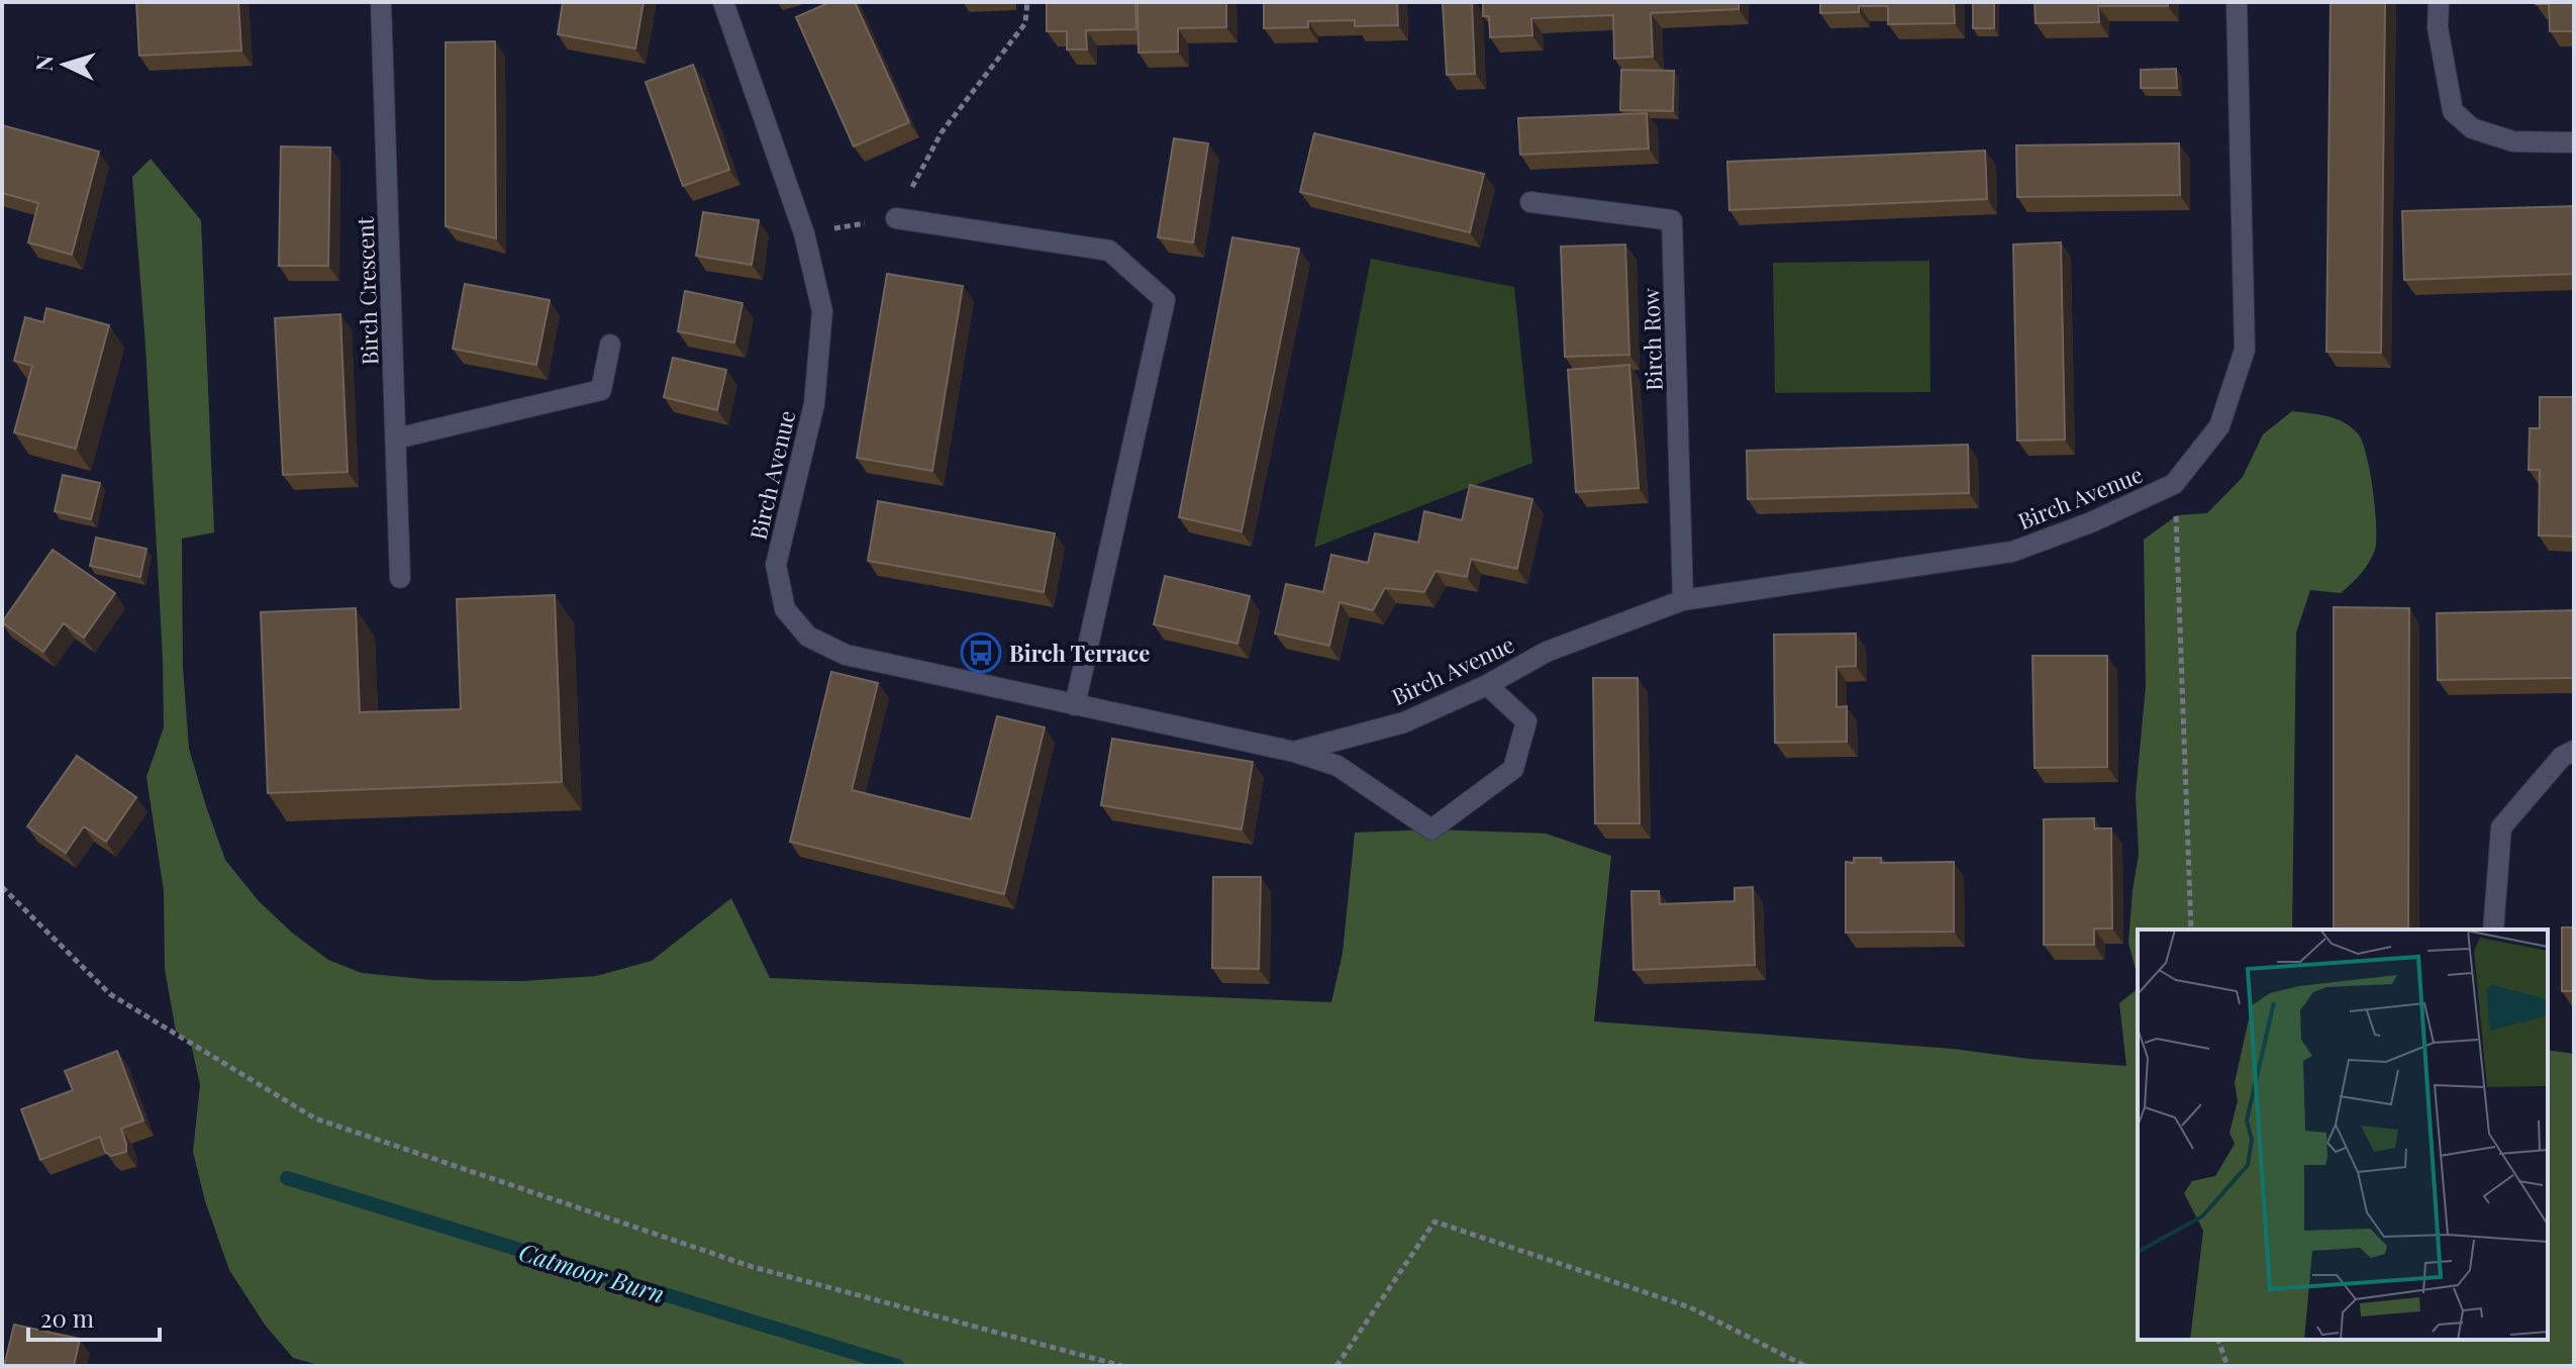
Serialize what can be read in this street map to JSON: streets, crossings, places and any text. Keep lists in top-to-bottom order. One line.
{"streets":{"street":["Birch Crescent","Birch Row","Birch Avenue"]},"crossings":[["Birch Row","Birch Avenue"]],"water":["Catmoor Burn"],"places":{"bus stop":["Birch Terrace"]},"scale_bar":"20 m","north":"left"}
